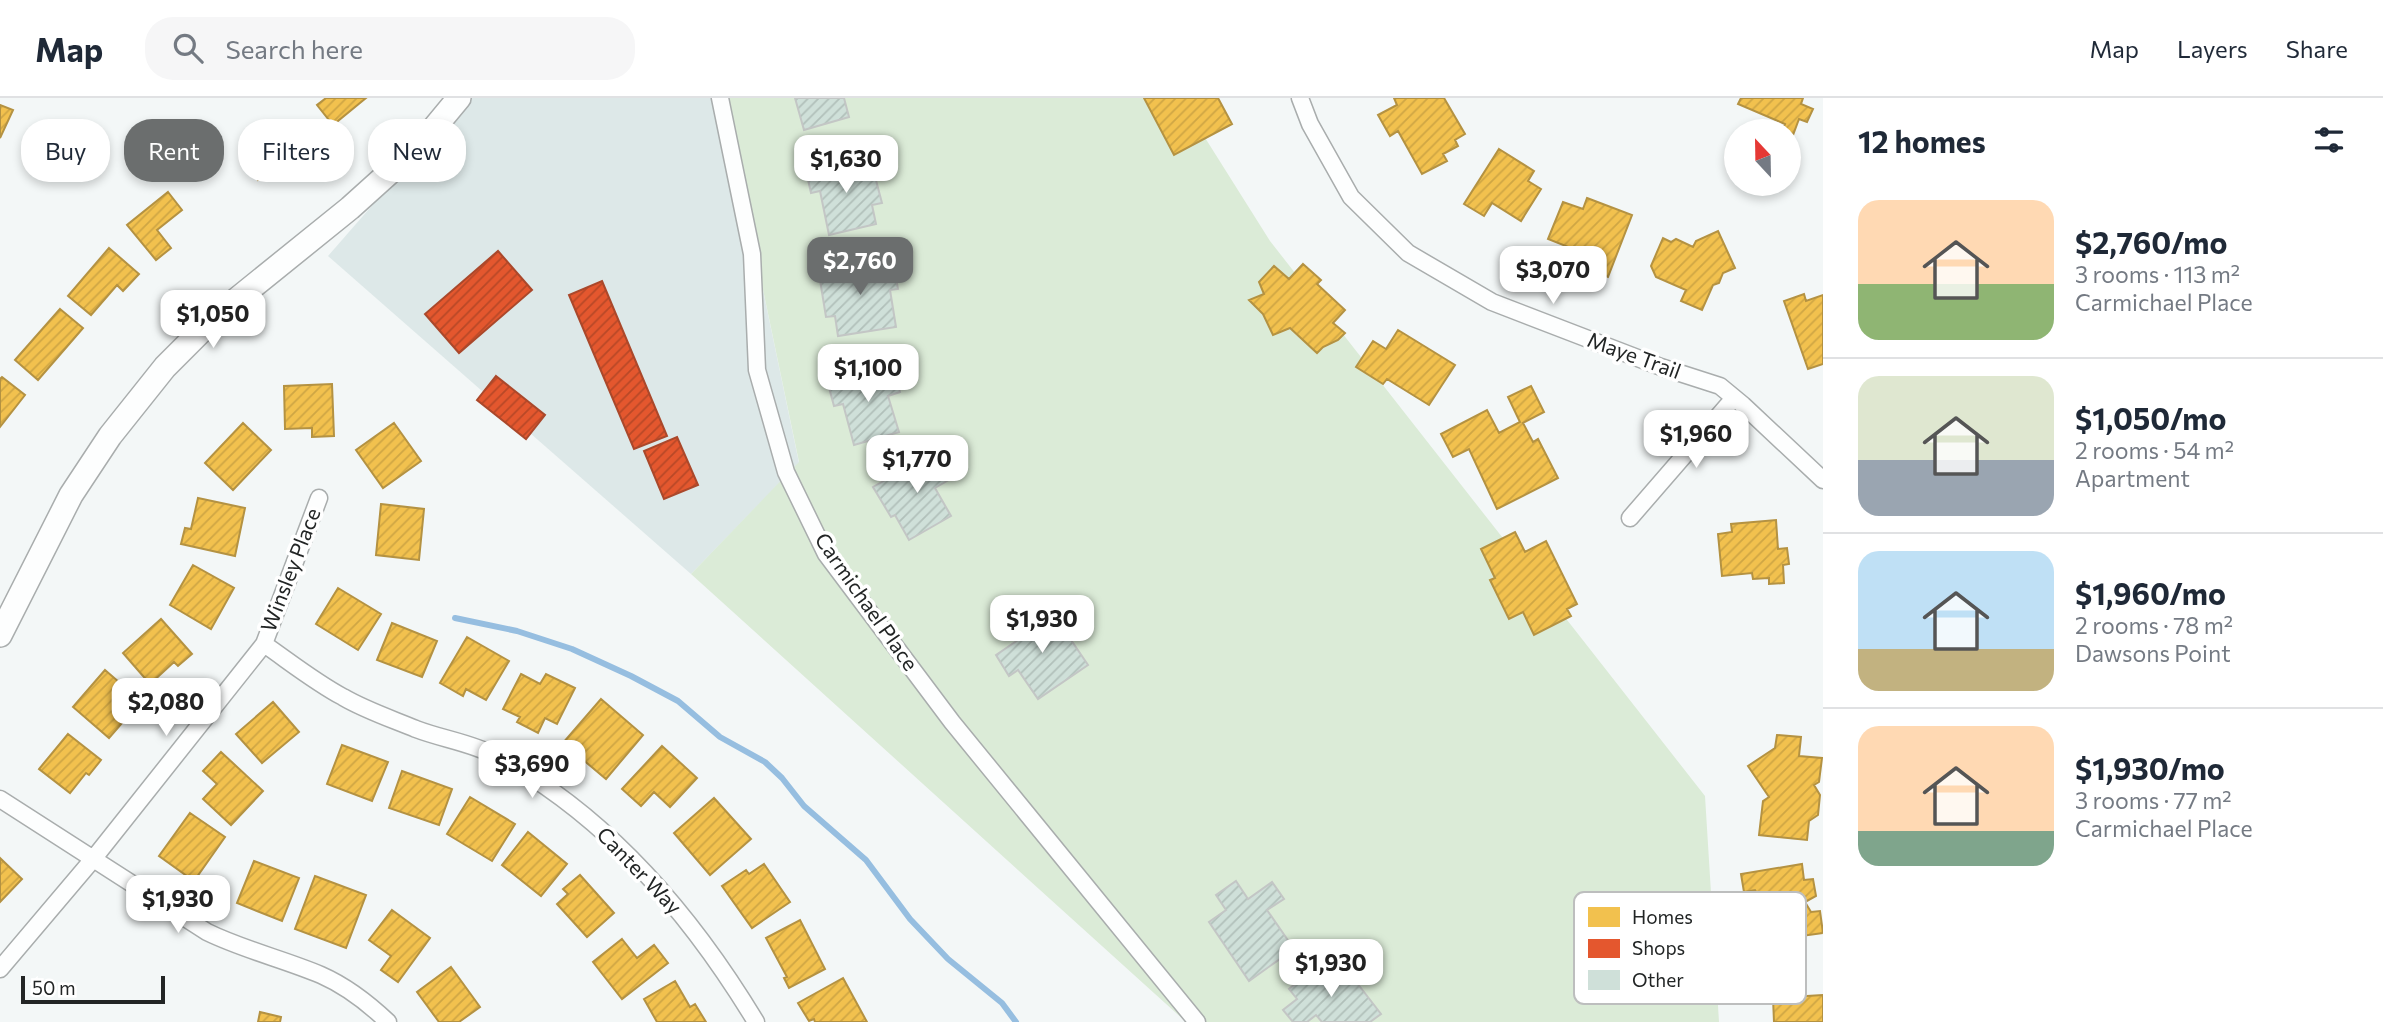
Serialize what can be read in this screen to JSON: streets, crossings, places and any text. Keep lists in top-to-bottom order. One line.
{"streets":{"street":["Maye Trail","Winsley Place","Carmichael Place","Canter Way"]},"crossings":[["Winsley Place","Canter Way"]],"legend":["Homes","Shops","Other"],"scale_bar":"50 m","north":"top","page":{"header":"Map","search":"Search here","nav":["Map","Layers","Share"],"heading":"12 homes","chip":["Buy","Rent","Filters","New"],"price":["$1,630","$2,760","$3,070","$1,050","$1,100","$1,960","$1,770","$1,930","$2,080","$3,690","$1,930","$1,930"],"list":[{"name":"$2,760/mo","note":"3 rooms · 113 m² · Carmichael Place"},{"name":"$1,050/mo","note":"2 rooms · 54 m² · Apartment"},{"name":"$1,960/mo","note":"2 rooms · 78 m² · Dawsons Point"},{"name":"$1,930/mo","note":"3 rooms · 77 m² · Carmichael Place"}],"scale":"50 m"}}
